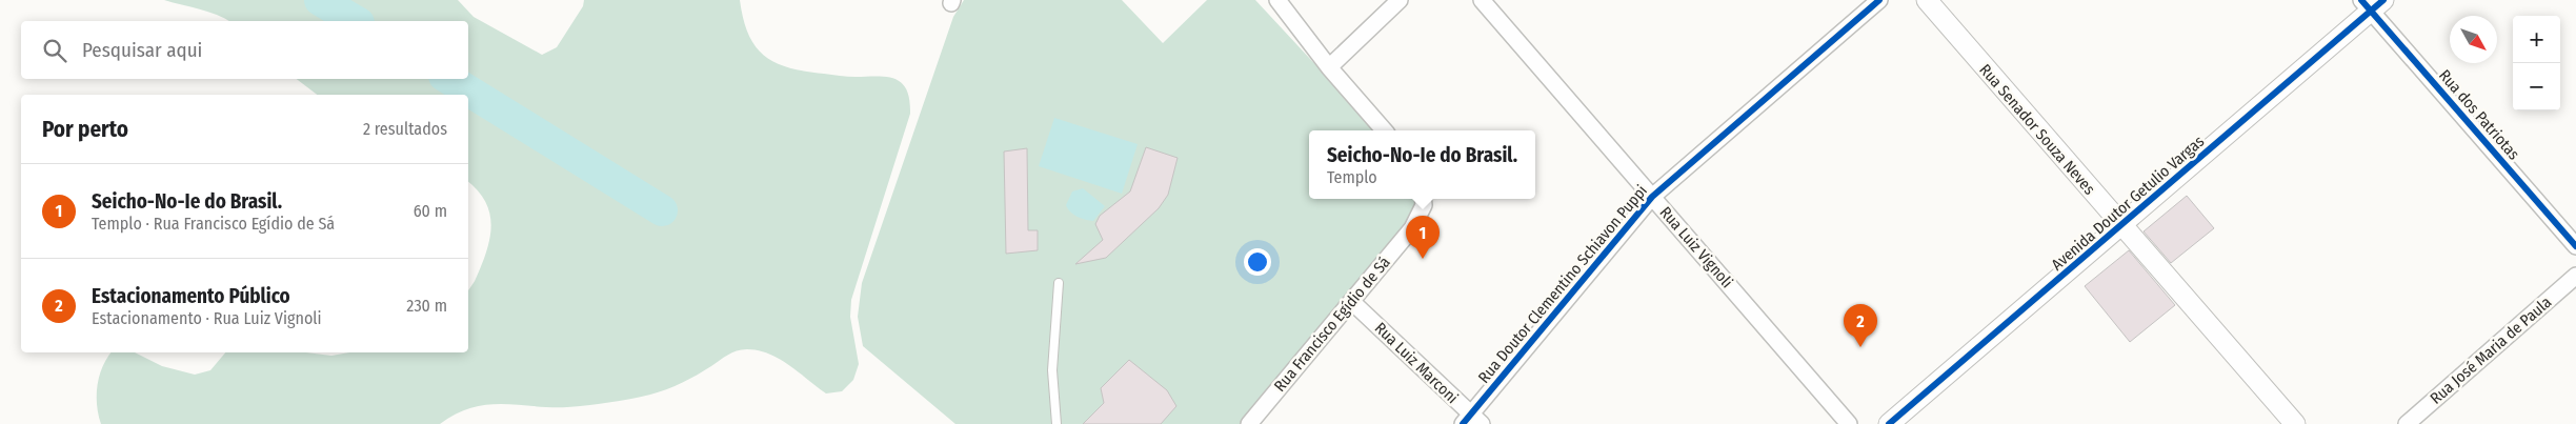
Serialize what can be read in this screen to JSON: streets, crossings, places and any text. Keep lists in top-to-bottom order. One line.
{"streets":{"street":["Rua dos Patriotas","Rua Senador Souza Neves","Avenida Doutor Getulio Vargas","Rua Luiz Vignoli","Rua Doutor Clementino Schiavon Puppi","Rua Francisco Egídio de Sá","Rua José Maria de Paula","Rua Luiz Marconi"]},"crossings":[["Rua dos Patriotas","Avenida Doutor Getulio Vargas"],["Rua Senador Souza Neves","Avenida Doutor Getulio Vargas"],["Rua Luiz Vignoli","Rua Doutor Clementino Schiavon Puppi"],["Rua Doutor Clementino Schiavon Puppi","Rua Luiz Marconi"],["Rua Francisco Egídio de Sá","Rua Luiz Marconi"]],"north":"bottom right","page":{"map_buttons":["+","−"],"search":"Pesquisar aqui","heading":["Por perto","2 resultados"],"popup":["Seicho-No-Ie do Brasil.","Templo"],"list":[{"mark":"1","name":"Seicho-No-Ie do Brasil.","note":"Templo · Rua Francisco Egídio de Sá","value":"60 m"},{"mark":"2","name":"Estacionamento Público","note":"Estacionamento · Rua Luiz Vignoli","value":"230 m"}],"pins":["1","2"]}}
